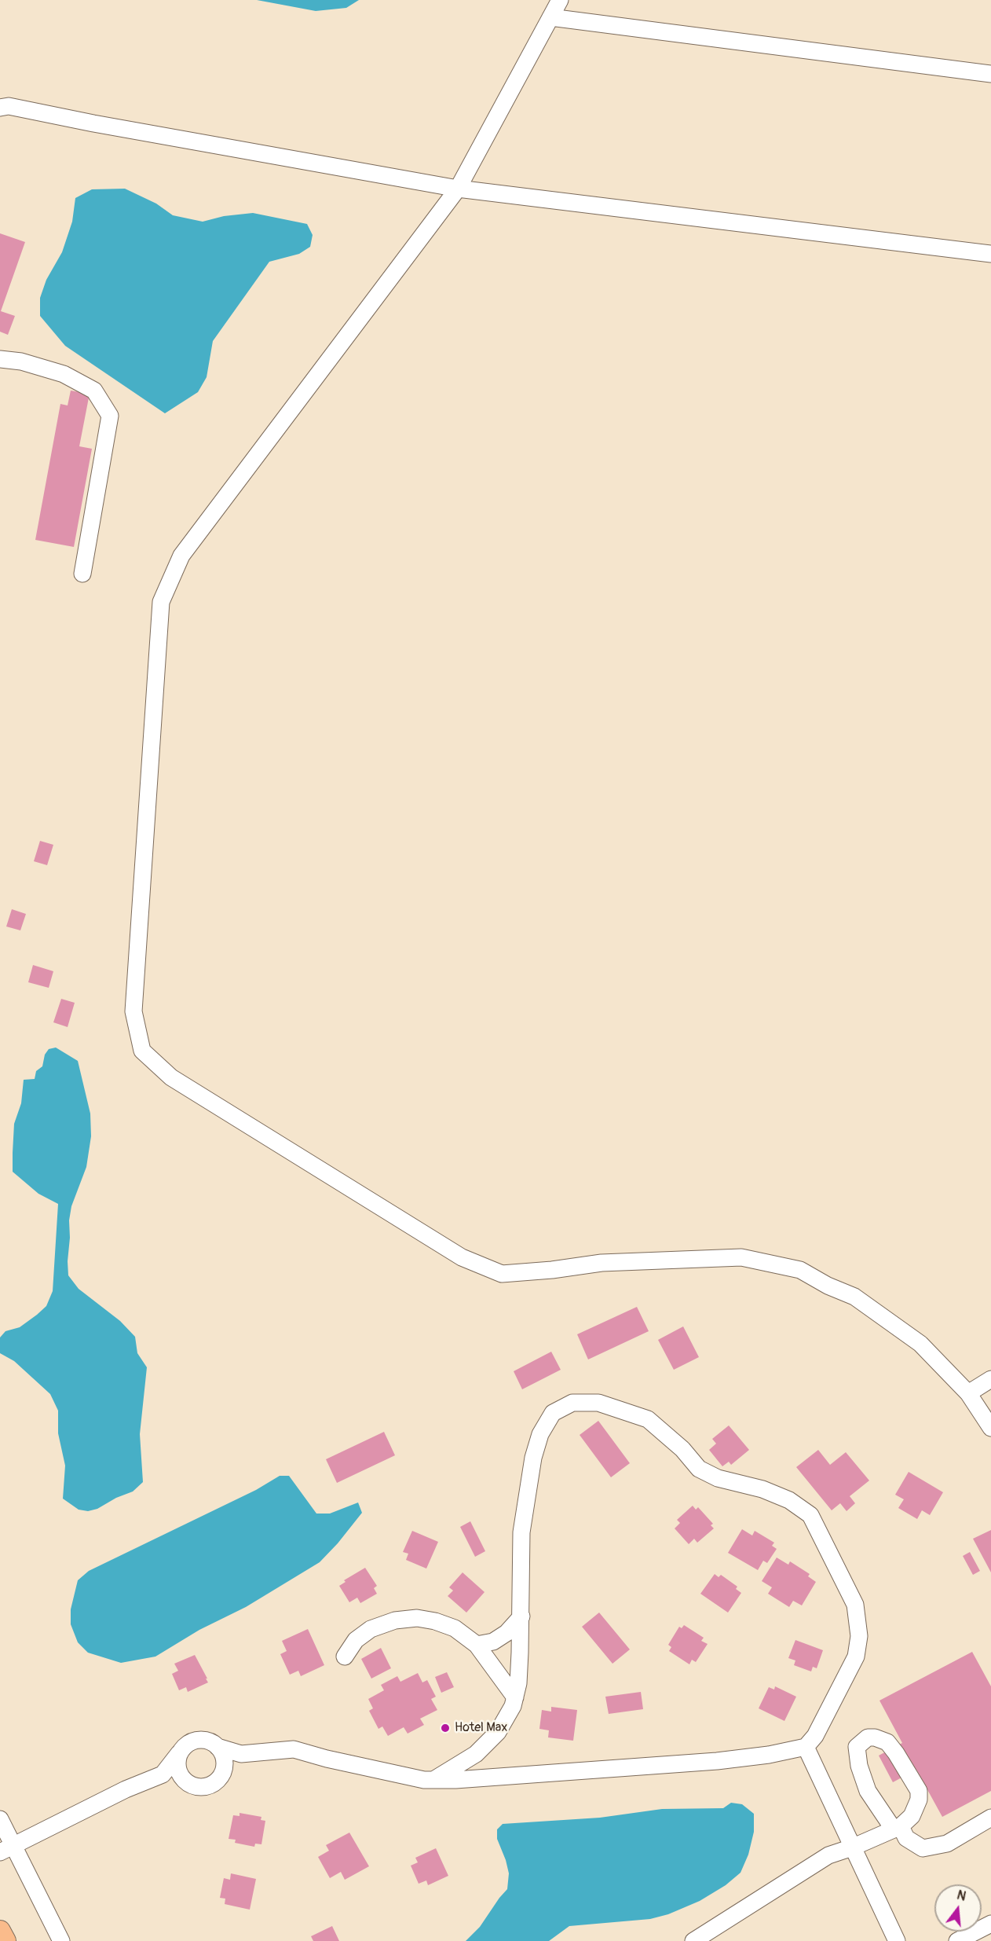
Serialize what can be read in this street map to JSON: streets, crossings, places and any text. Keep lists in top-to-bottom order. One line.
{"places":["Hotel Max"],"north":"top"}
